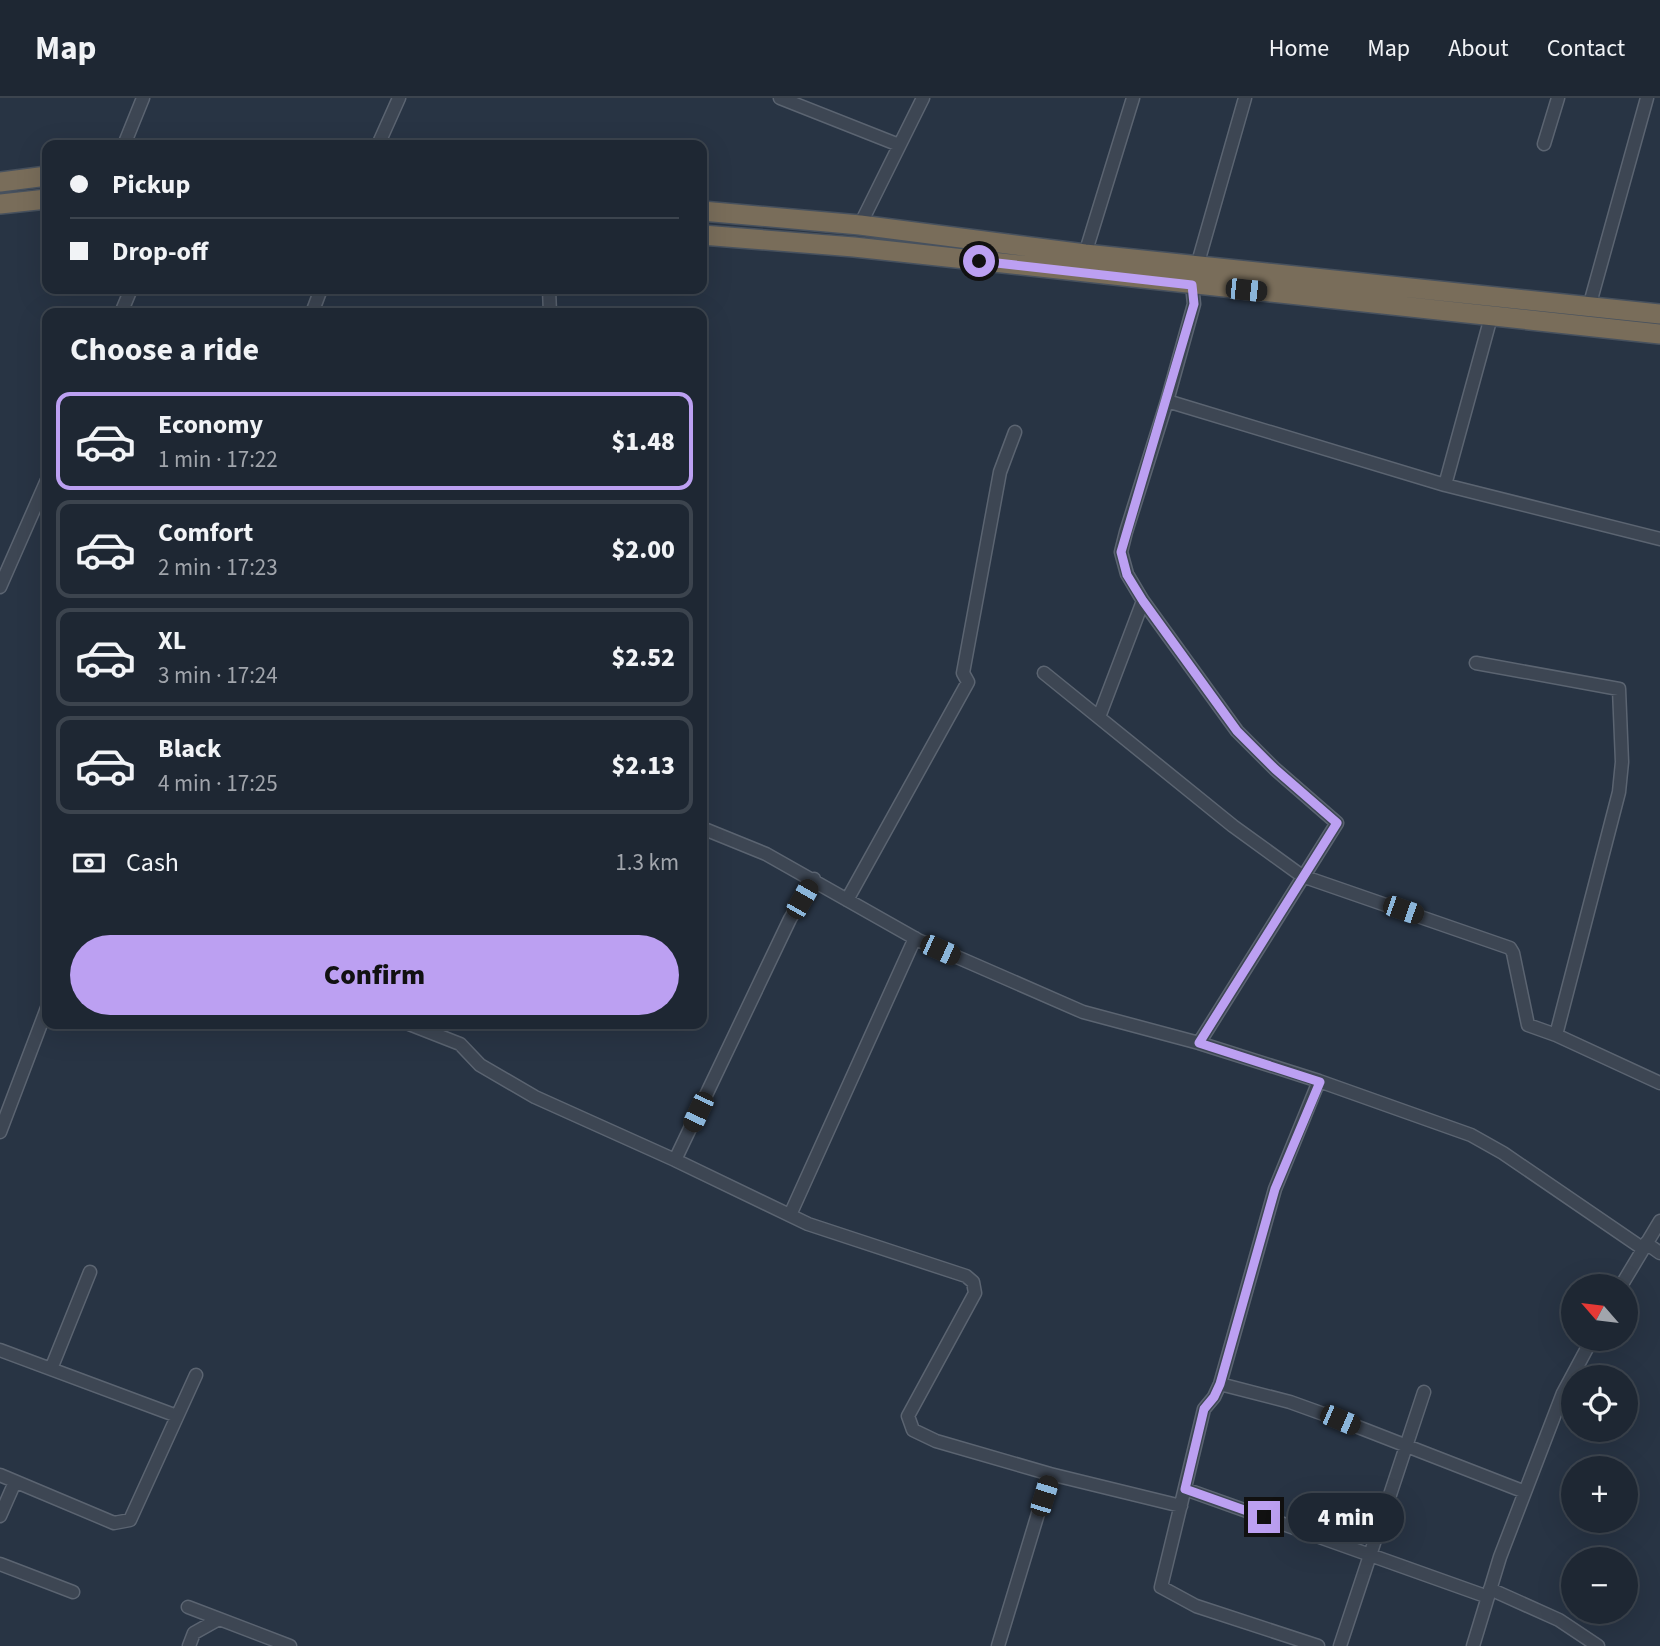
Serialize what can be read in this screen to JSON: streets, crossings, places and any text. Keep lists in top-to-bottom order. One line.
{"north":"top left","page":{"header":"Map","nav":["Home","Map","About","Contact"],"banner":["Pickup","Drop-off"],"heading":"Choose a ride","list":[{"name":"Economy","note":"1 min · 17:22","value":"$1.48"},{"name":"Comfort","note":"2 min · 17:23","value":"$2.00"},{"name":"XL","note":"3 min · 17:24","value":"$2.52"},{"name":"Black","note":"4 min · 17:25","value":"$2.13"}],"pay":["Cash","1.3 km"],"buttons":"Confirm","map_buttons":["+","−"],"bubble":"4 min"}}
